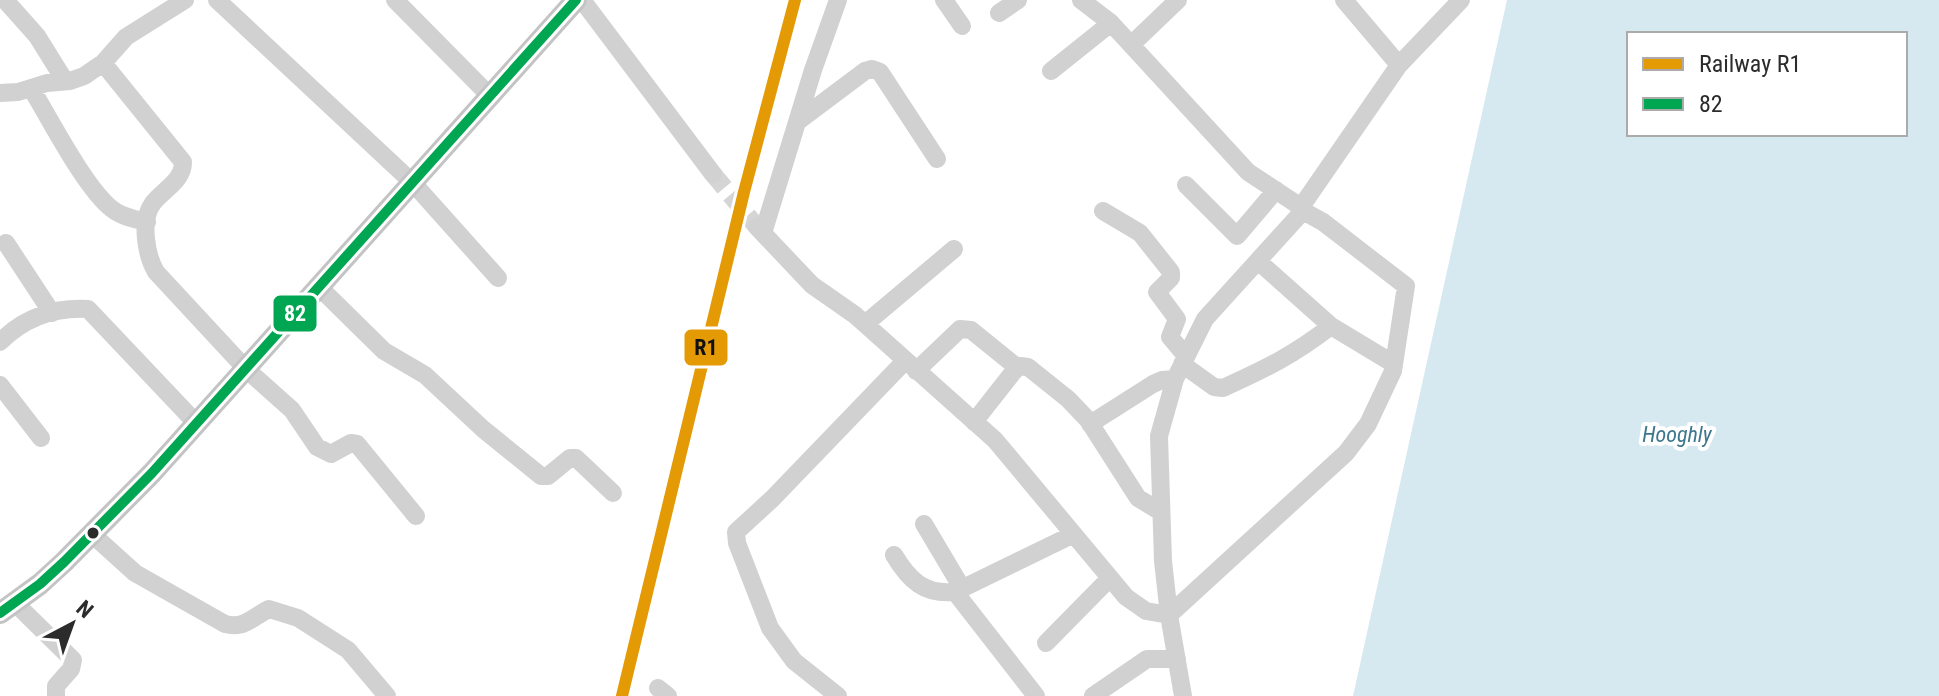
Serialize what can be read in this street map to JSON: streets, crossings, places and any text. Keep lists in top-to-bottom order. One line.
{"water":["Hooghly"],"lines":["rail line R1","transit line 82"],"legend":["Railway R1","82"],"north":"top right"}
